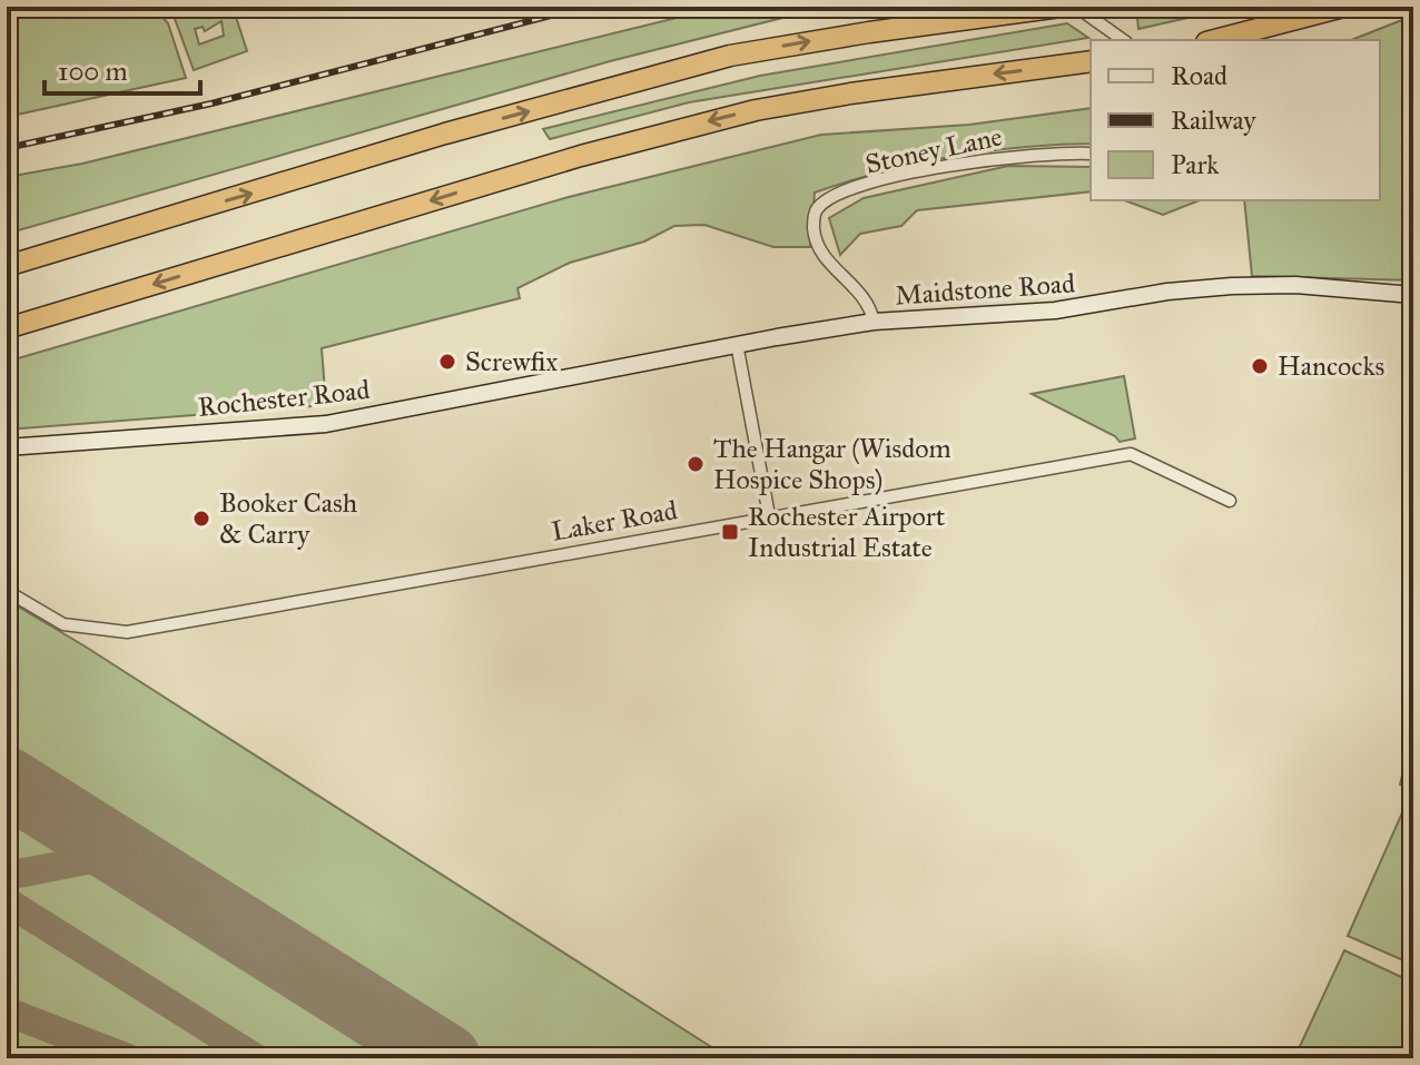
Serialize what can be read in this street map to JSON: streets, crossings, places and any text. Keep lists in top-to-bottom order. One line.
{"streets":{"main road":["Maidstone Road","Rochester Road"],"street":["Stoney Lane","Laker Road"]},"crossings":[["Stoney Lane","Maidstone Road"],["Maidstone Road","Rochester Road"]],"places":{"other":["Screwfix","Hancocks","The Hangar (Wisdom Hospice Shops)","Booker Cash & Carry"],"transit":["Rochester Airport Industrial Estate"]},"legend":["Road","Railway","Park"],"scale_bar":"100 m"}
